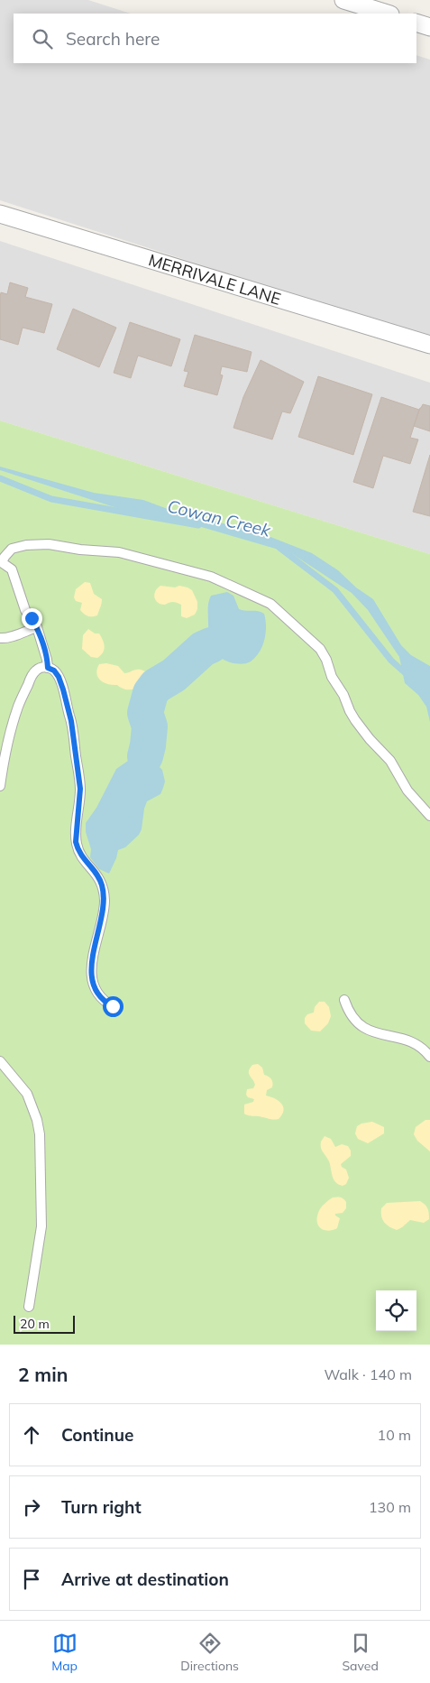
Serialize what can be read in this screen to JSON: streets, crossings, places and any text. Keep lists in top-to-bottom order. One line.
{"streets":{"street":["MERRIVALE LANE"]},"water":["Cowan Creek"],"scale_bar":"20 m","page":{"search":"Search here","scale":"20 m","heading":["2 min","Walk · 140 m"],"list":[["Continue","10 m"],["Turn right","130 m"],"Arrive at destination"],"nav":["Map","Directions","Saved"]}}
